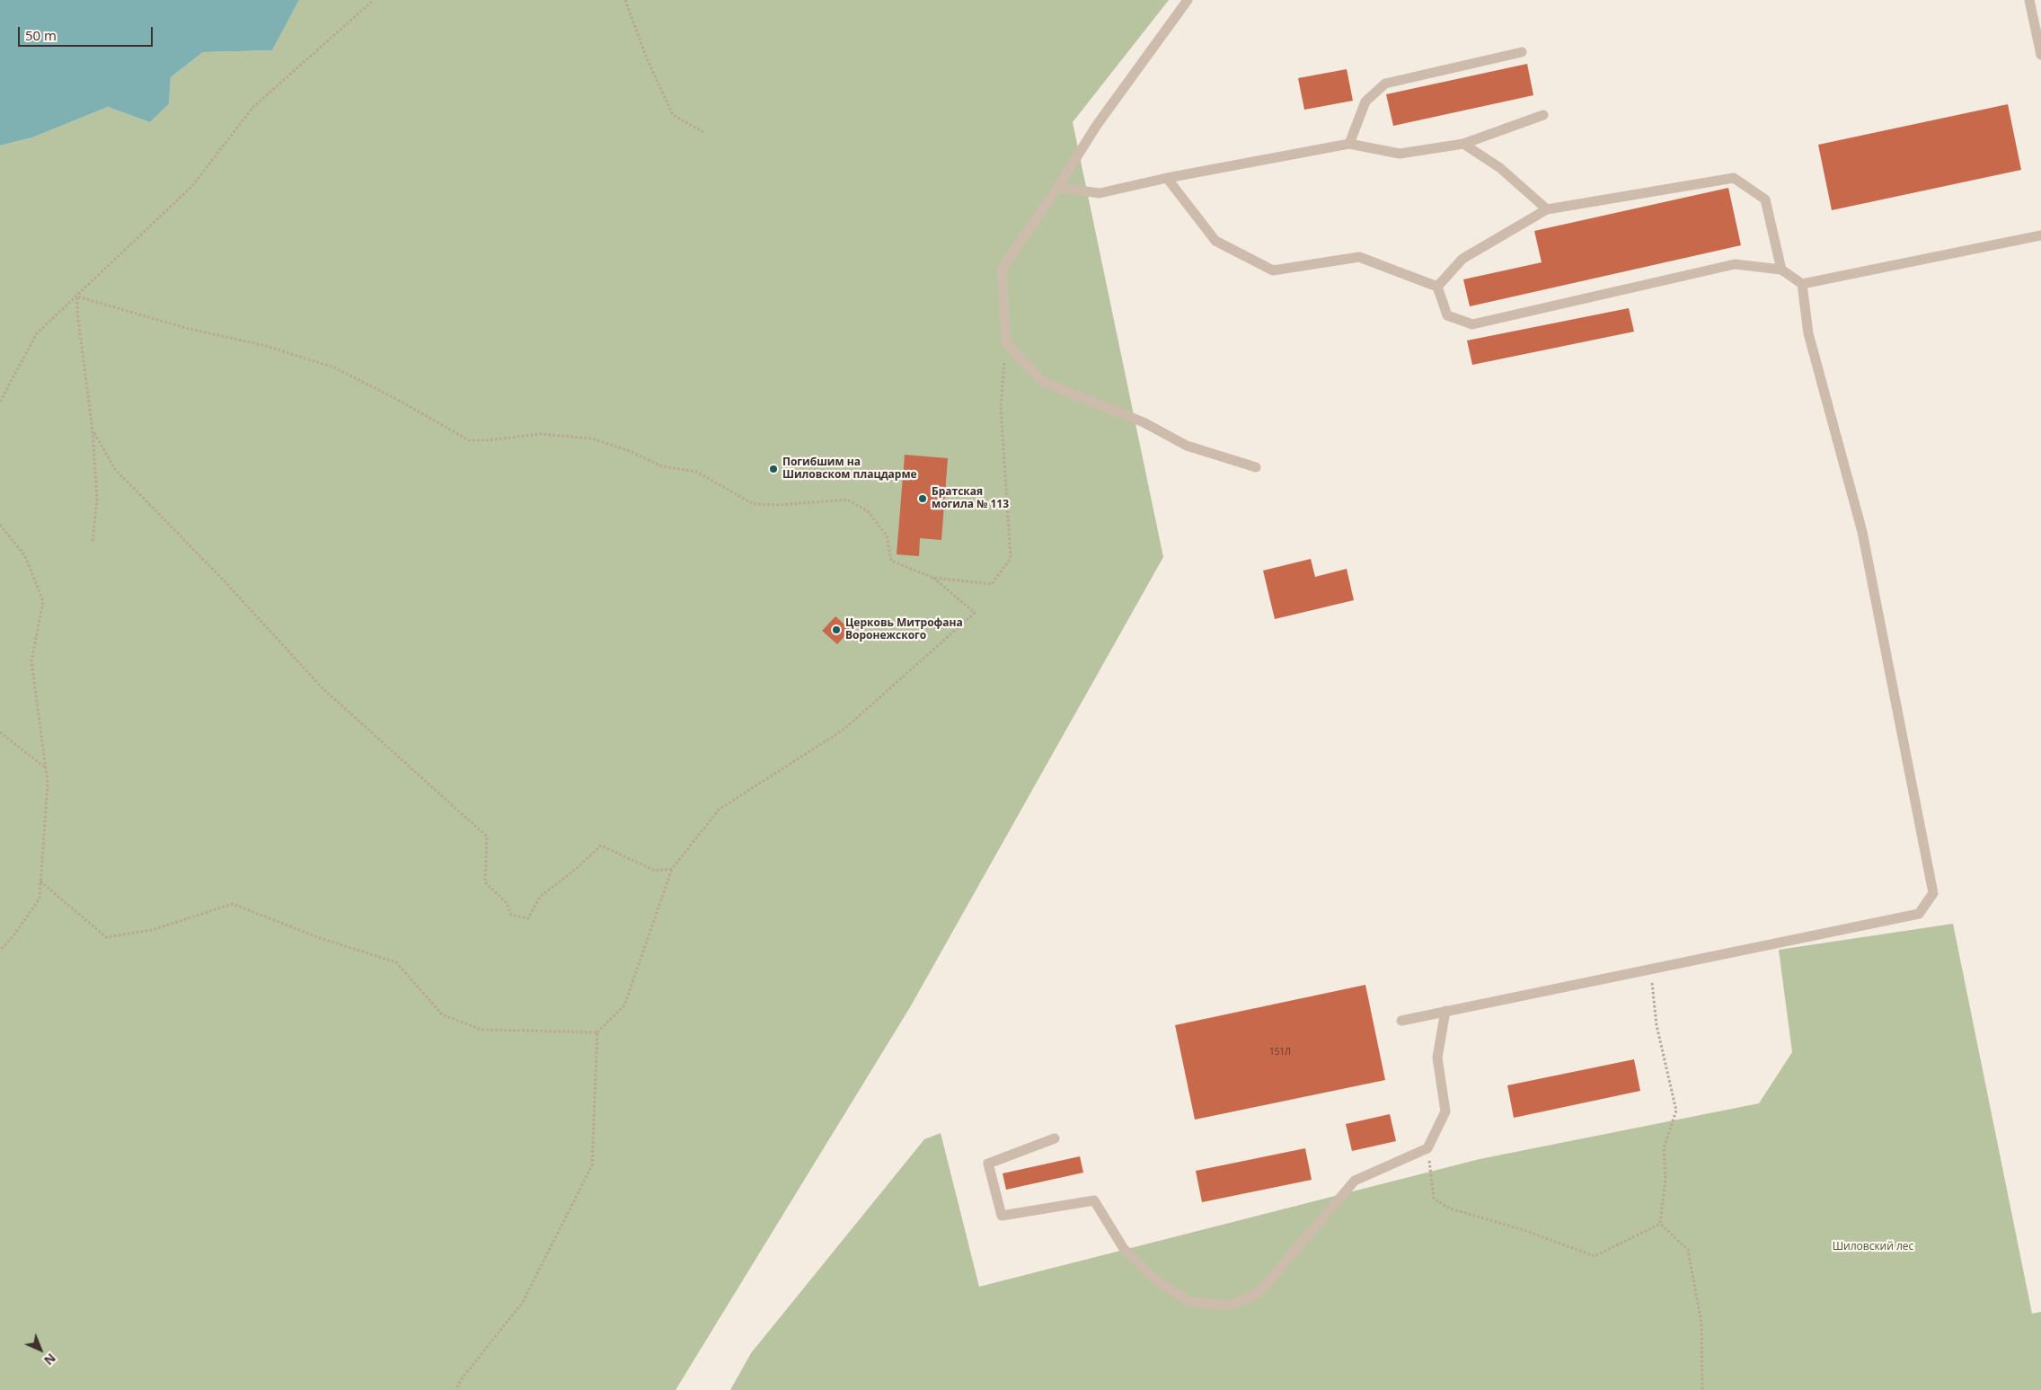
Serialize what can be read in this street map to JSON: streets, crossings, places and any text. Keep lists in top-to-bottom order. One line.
{"parks":["Шиловский лес"],"places":["Погибшим на Шиловском плацдарме","Братская могила № 113","Церковь Митрофана Воронежского"],"house_numbers":["151Л"],"scale_bar":"50 m","north":"bottom right"}
